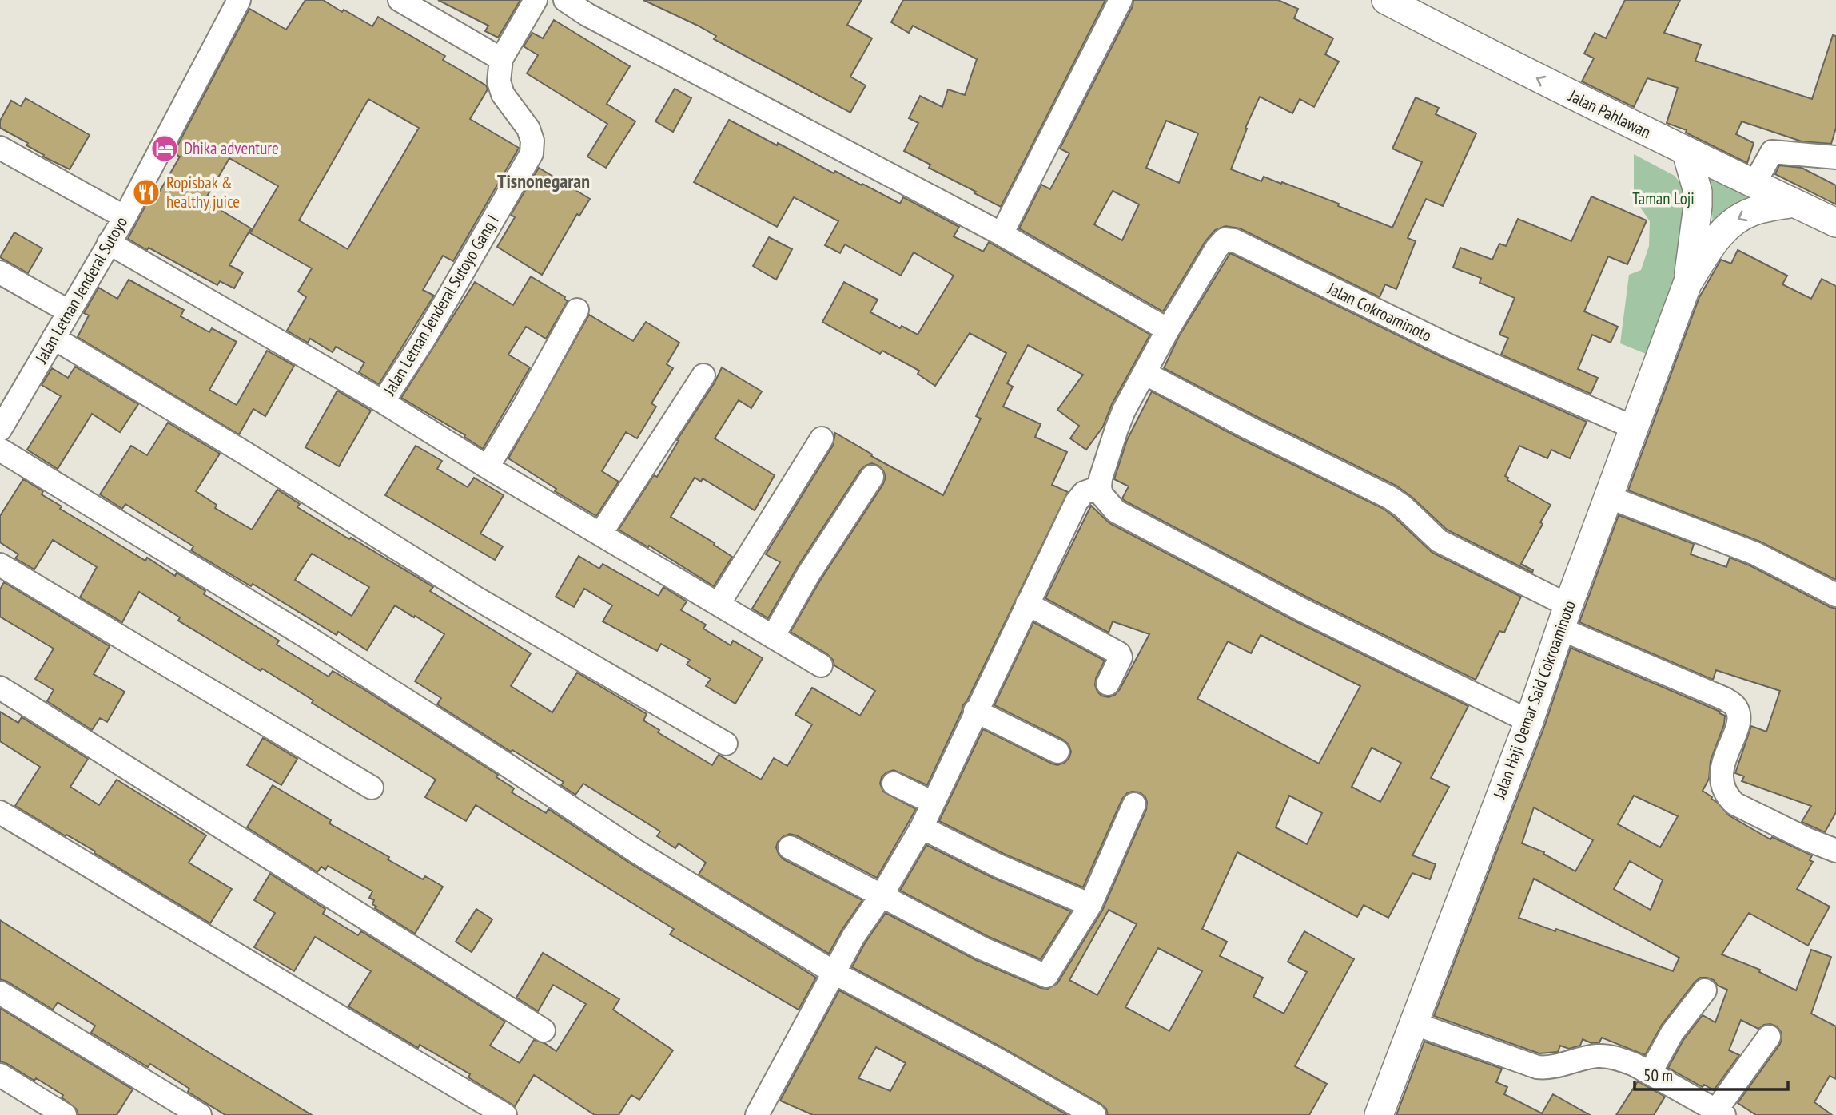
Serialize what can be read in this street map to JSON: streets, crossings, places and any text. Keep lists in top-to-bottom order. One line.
{"streets":{"main road":["Jalan Pahlawan","Jalan Haji Oemar Said Cokroaminoto"],"street":["Jalan Letnan Jenderal Sutoyo","Jalan Letnan Jenderal Sutoyo Gang I","Jalan Cokroaminoto"]},"crossings":[["Jalan Cokroaminoto","Jalan Haji Oemar Said Cokroaminoto"]],"one_way":["Jalan Pahlawan"],"districts":["Tisnonegaran"],"parks":["Taman Loji"],"places":{"hotel":["Dhika adventure"],"restaurant":["Ropisbak & healthy juice"]},"scale_bar":"50 m"}
